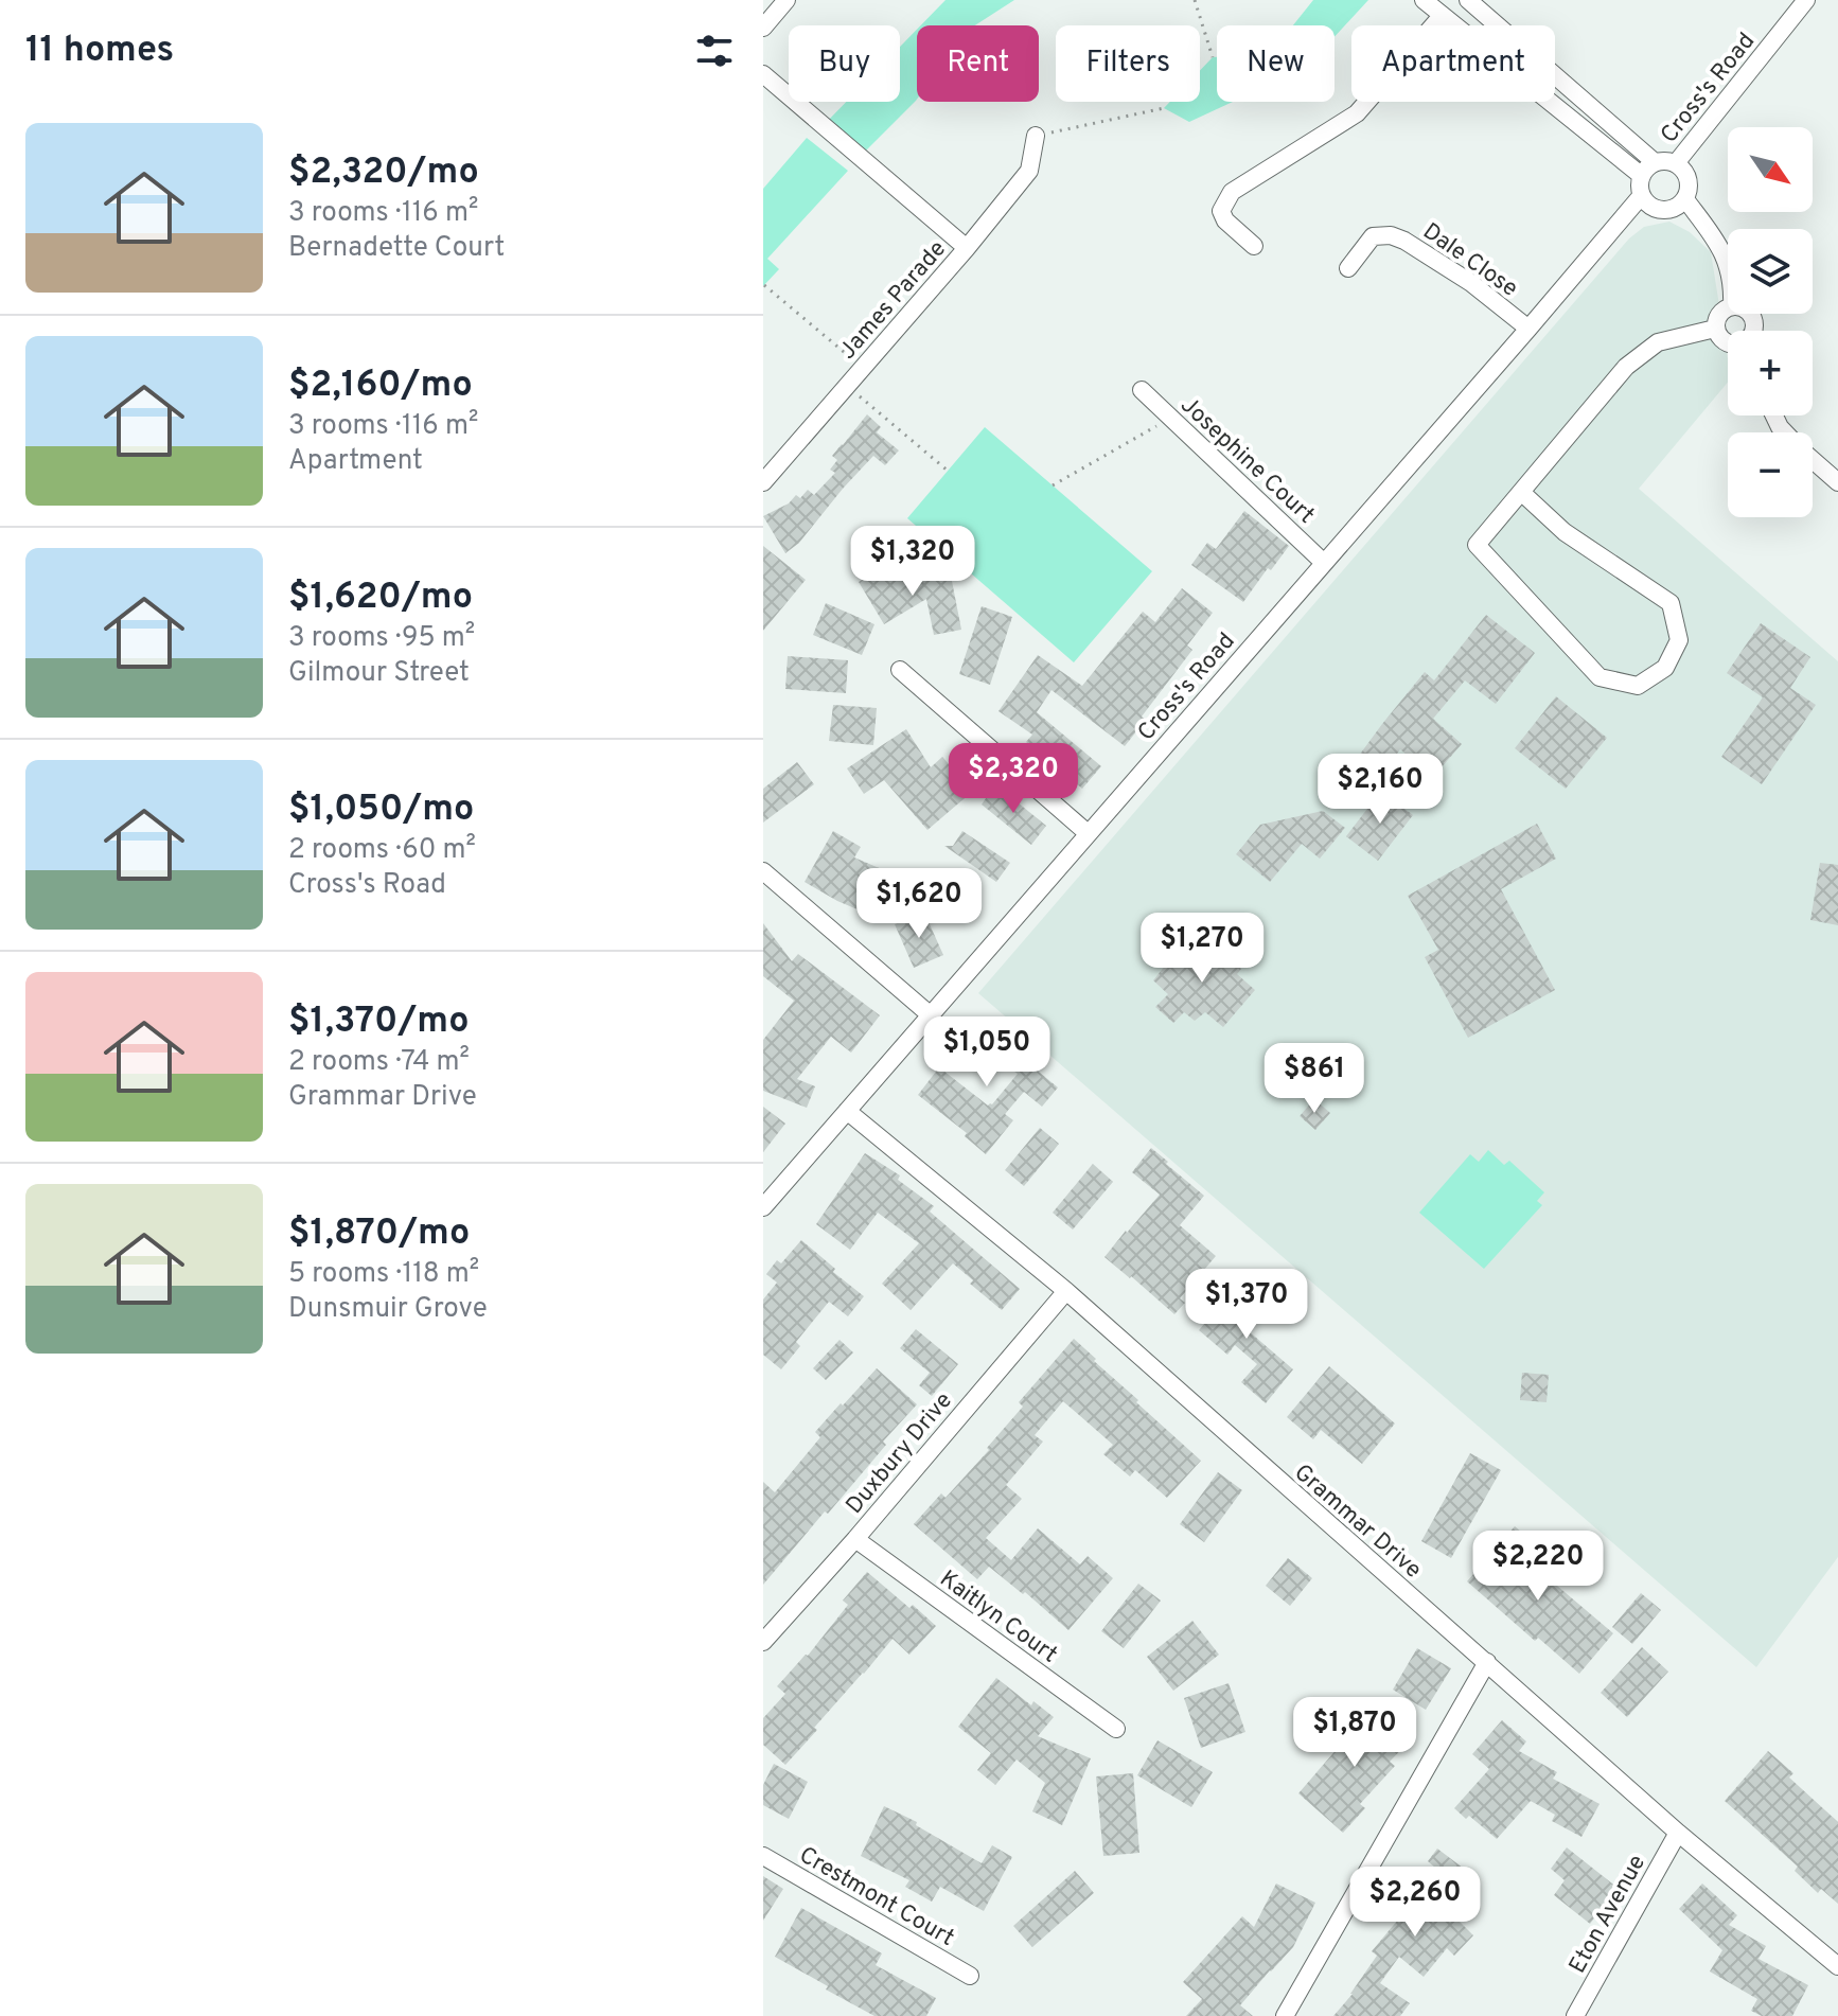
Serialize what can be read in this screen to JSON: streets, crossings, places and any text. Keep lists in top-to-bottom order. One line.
{"streets":{"street":["Cross's Road","Dale Close","James Parade","Josephine Court","Duxbury Drive","Grammar Drive","Kaitlyn Court","Crestmont Court","Eton Avenue"]},"crossings":[["Cross's Road","Dale Close"],["Cross's Road","Josephine Court"],["Cross's Road","Grammar Drive"],["Duxbury Drive","Grammar Drive"],["Duxbury Drive","Kaitlyn Court"],["Grammar Drive","Eton Avenue"]],"north":"bottom right","page":{"heading":"11 homes","chip":["Buy","Rent","Filters","New","Apartment"],"list":[{"name":"$2,320/mo","note":"3 rooms · 116 m² · Bernadette Court"},{"name":"$2,160/mo","note":"3 rooms · 116 m² · Apartment"},{"name":"$1,620/mo","note":"3 rooms · 95 m² · Gilmour Street"},{"name":"$1,050/mo","note":"2 rooms · 60 m² · Cross's Road"},{"name":"$1,370/mo","note":"2 rooms · 74 m² · Grammar Drive"},{"name":"$1,870/mo","note":"5 rooms · 118 m² · Dunsmuir Grove"}],"map_buttons":["+","−"],"price":["$1,320","$2,320","$2,160","$1,620","$1,270","$1,050","$861","$1,370","$2,220","$1,870","$2,260"]}}
